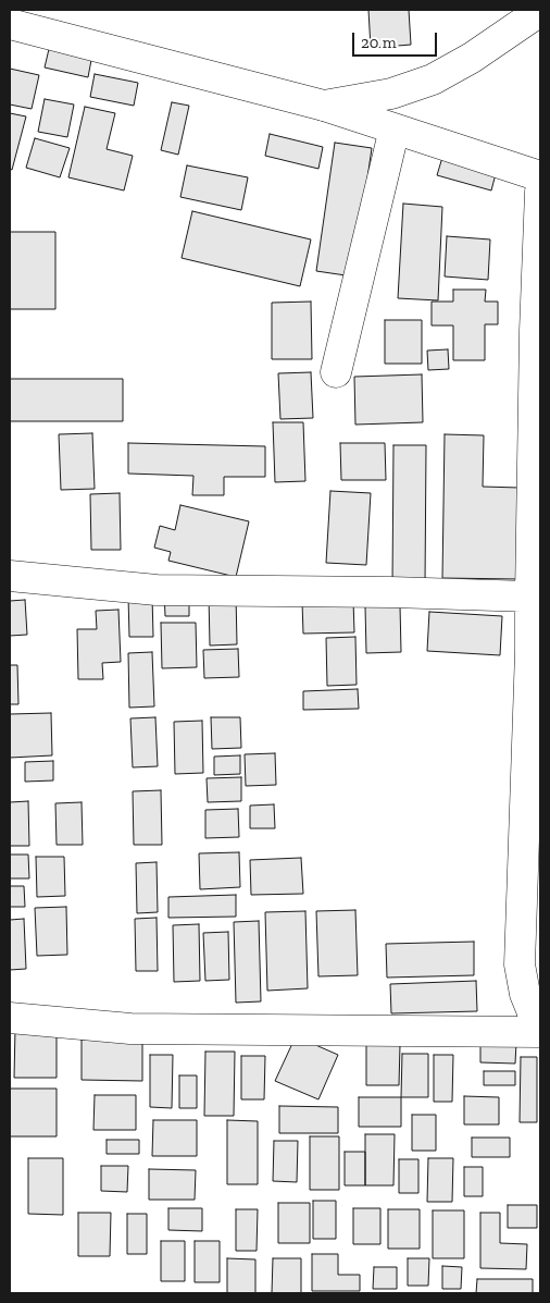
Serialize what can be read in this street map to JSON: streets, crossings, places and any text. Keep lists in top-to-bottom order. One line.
{"scale_bar":"20 m"}
